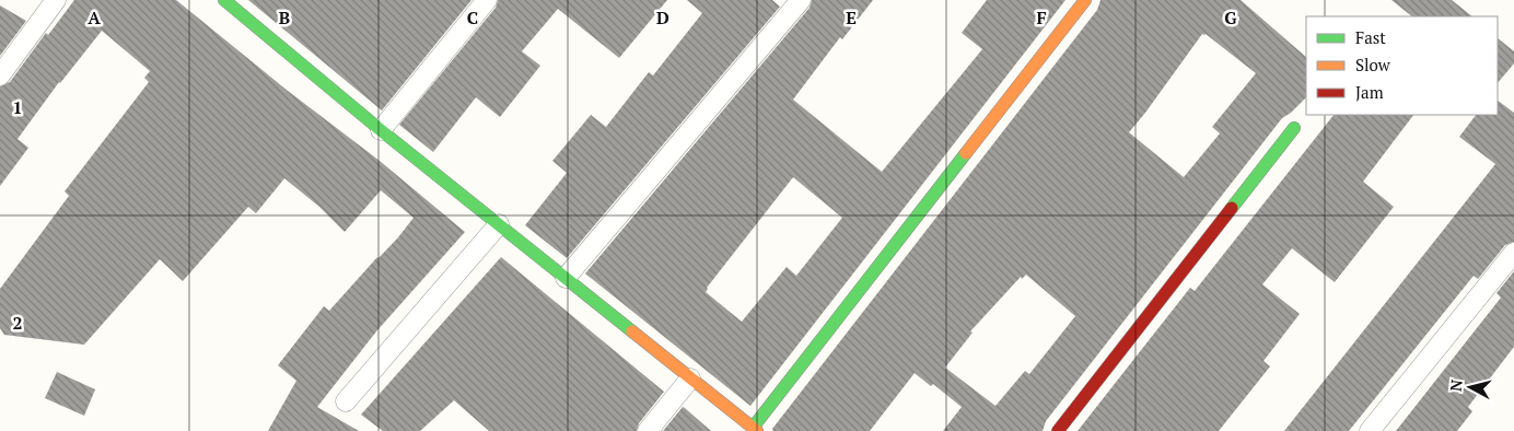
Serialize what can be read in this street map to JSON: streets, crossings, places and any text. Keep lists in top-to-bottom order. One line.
{"legend":["Fast","Slow","Jam"],"north":"left","grid":{"columns":["A","B","C","D","E","F","G"],"rows":["1","2"]}}
